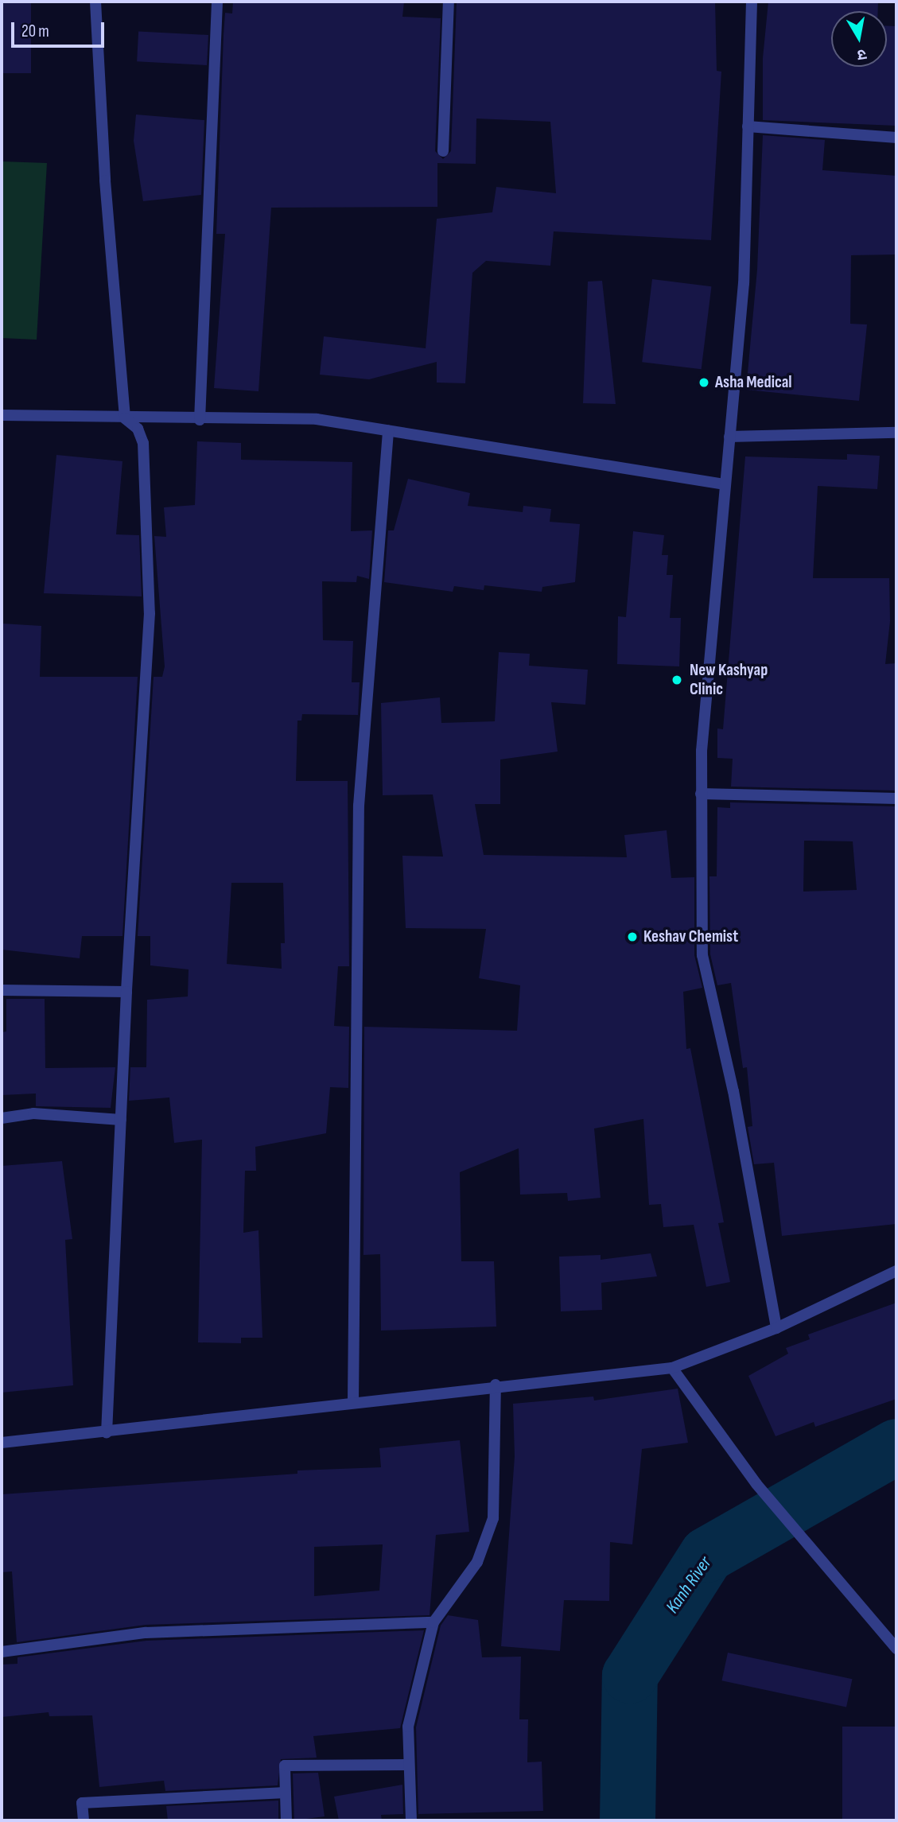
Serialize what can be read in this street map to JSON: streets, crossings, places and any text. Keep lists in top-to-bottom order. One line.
{"water":["Kanh River"],"places":["Asha Medical","New Kashyap Clinic","Keshav Chemist"],"scale_bar":"20 m","north":"bottom"}
